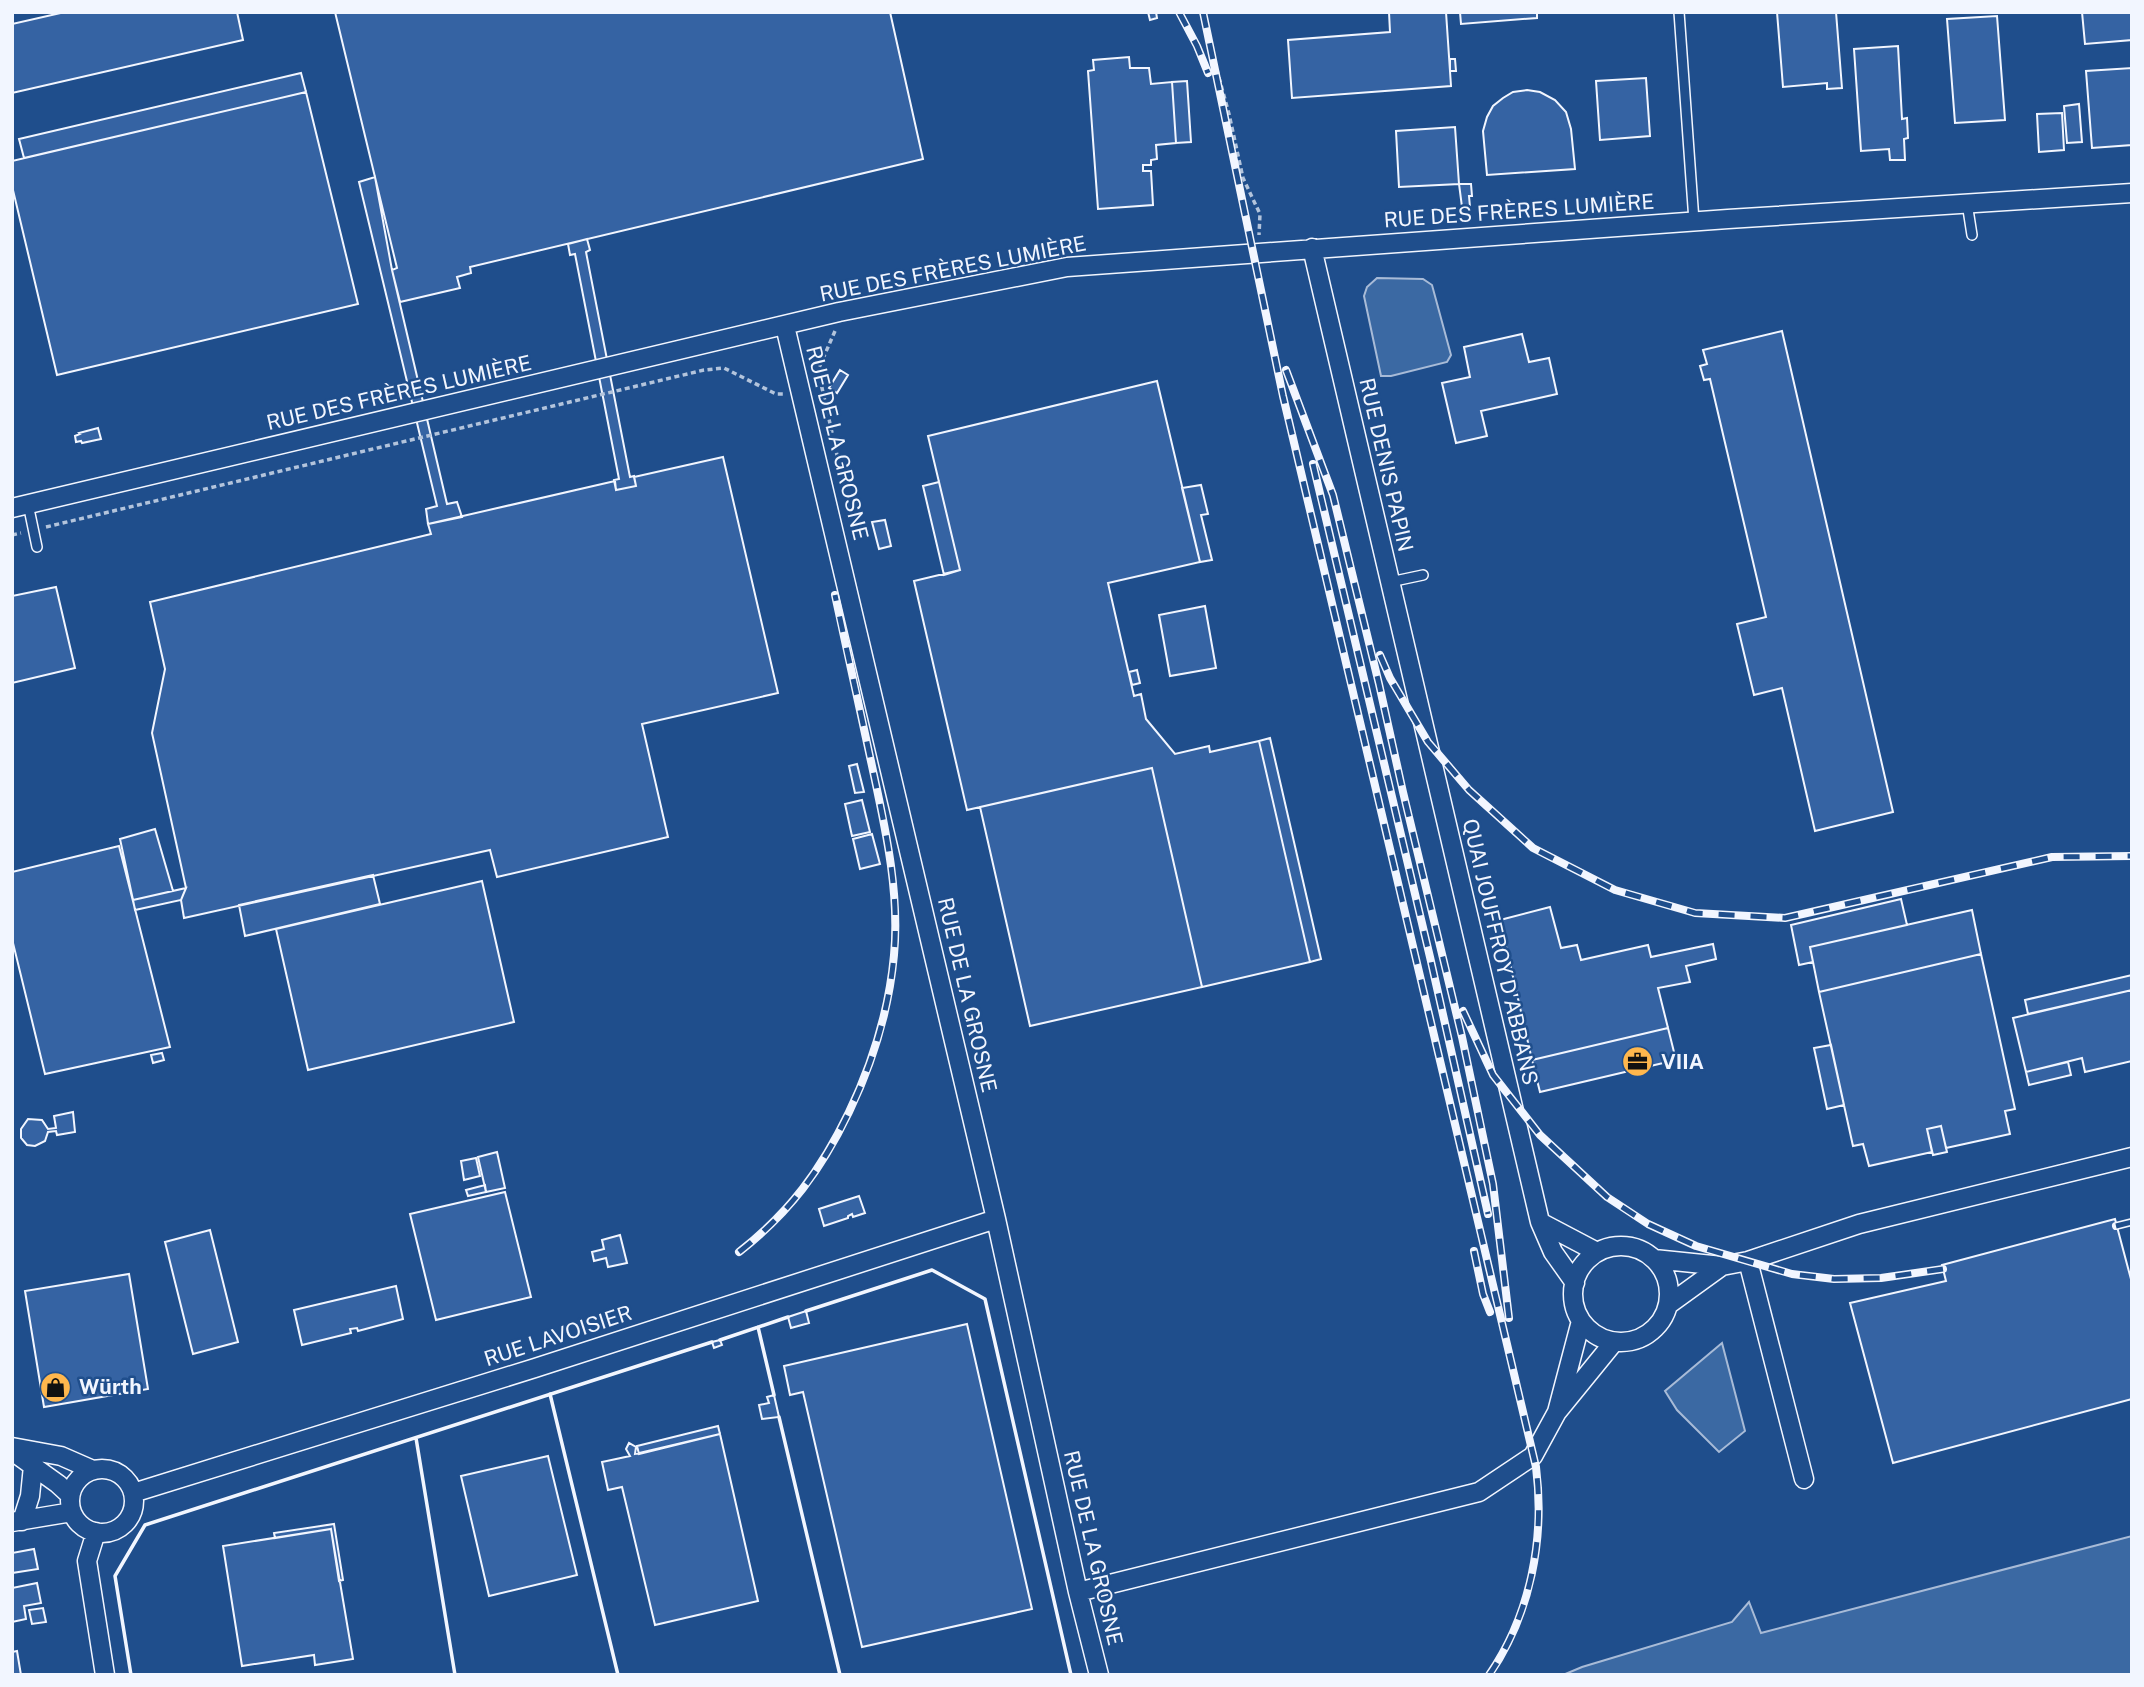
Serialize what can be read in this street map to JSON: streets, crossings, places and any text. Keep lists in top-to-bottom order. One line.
{"streets":{"street":["RUE DES FRÈRES LUMIÈRE","RUE DE LA GROSNE","RUE DENIS PAPIN","QUAI JOUFFROY D'ABBANS","RUE LAVOISIER"]},"crossings":[["RUE DES FRÈRES LUMIÈRE","RUE DE LA GROSNE"],["RUE DES FRÈRES LUMIÈRE","RUE DENIS PAPIN"],["RUE DE LA GROSNE","RUE LAVOISIER"],["RUE DENIS PAPIN","QUAI JOUFFROY D'ABBANS"]],"places":{"office":["VIIA"],"shop":["Würth"]}}
